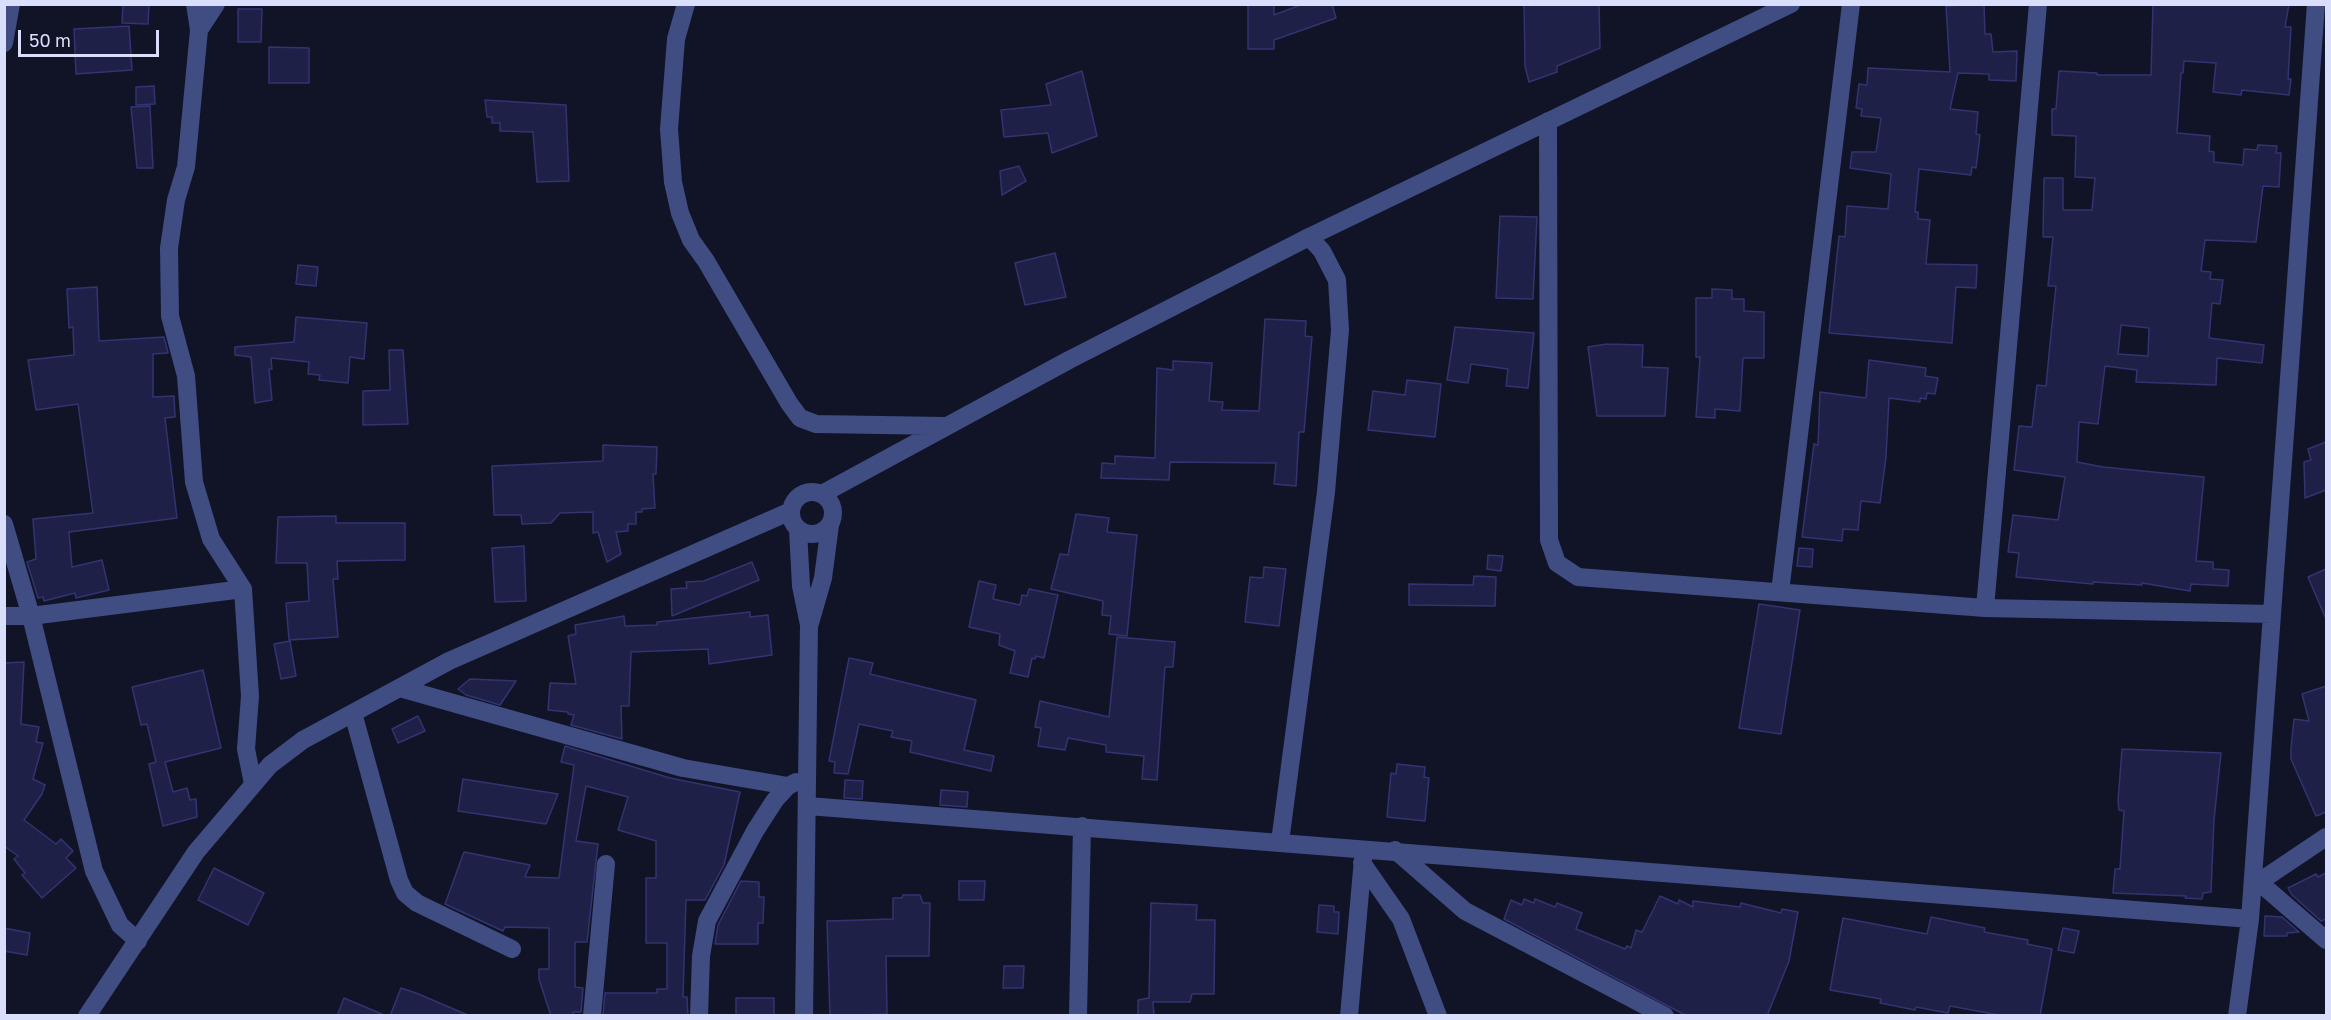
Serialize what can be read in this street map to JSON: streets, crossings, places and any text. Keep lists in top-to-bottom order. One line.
{"scale_bar":"50 m"}
